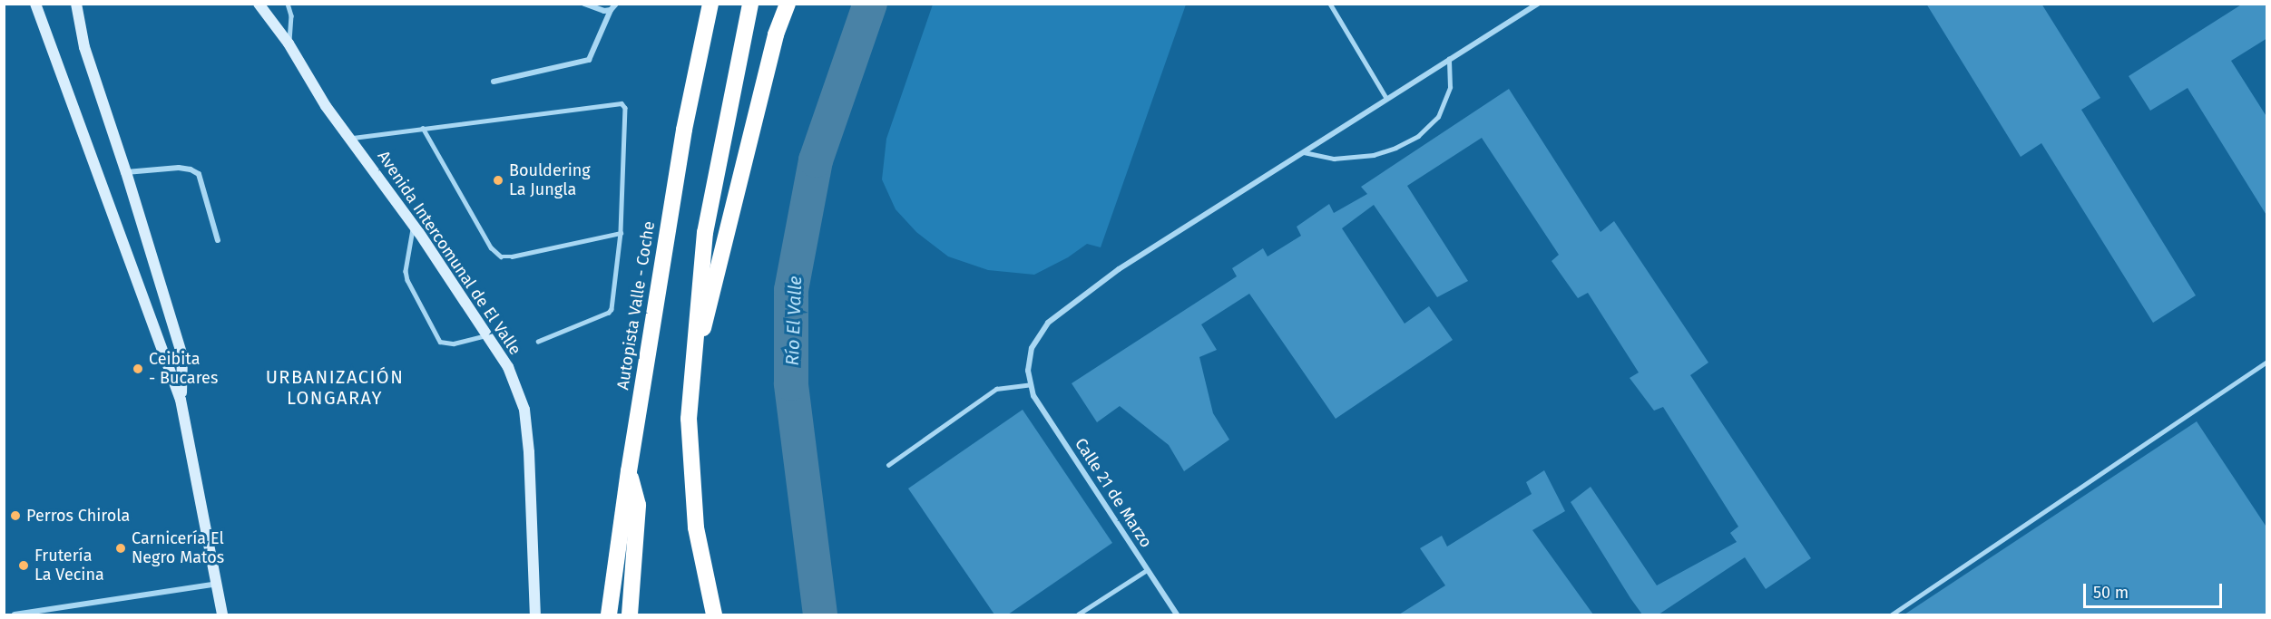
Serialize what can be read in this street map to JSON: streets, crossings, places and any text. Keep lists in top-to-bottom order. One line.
{"streets":{"highway":["Autopista Valle - Coche"],"main road":["Avenida Intercomunal de El Valle"],"street":["Calle 21 de Marzo"]},"districts":["URBANIZACIÓN LONGARAY"],"water":["Río El Valle"],"places":["Bouldering La Jungla","Ceibita - Bucares","Perros Chirola","Carnicería El Negro Matos","Frutería La Vecina"],"scale_bar":"50 m"}
